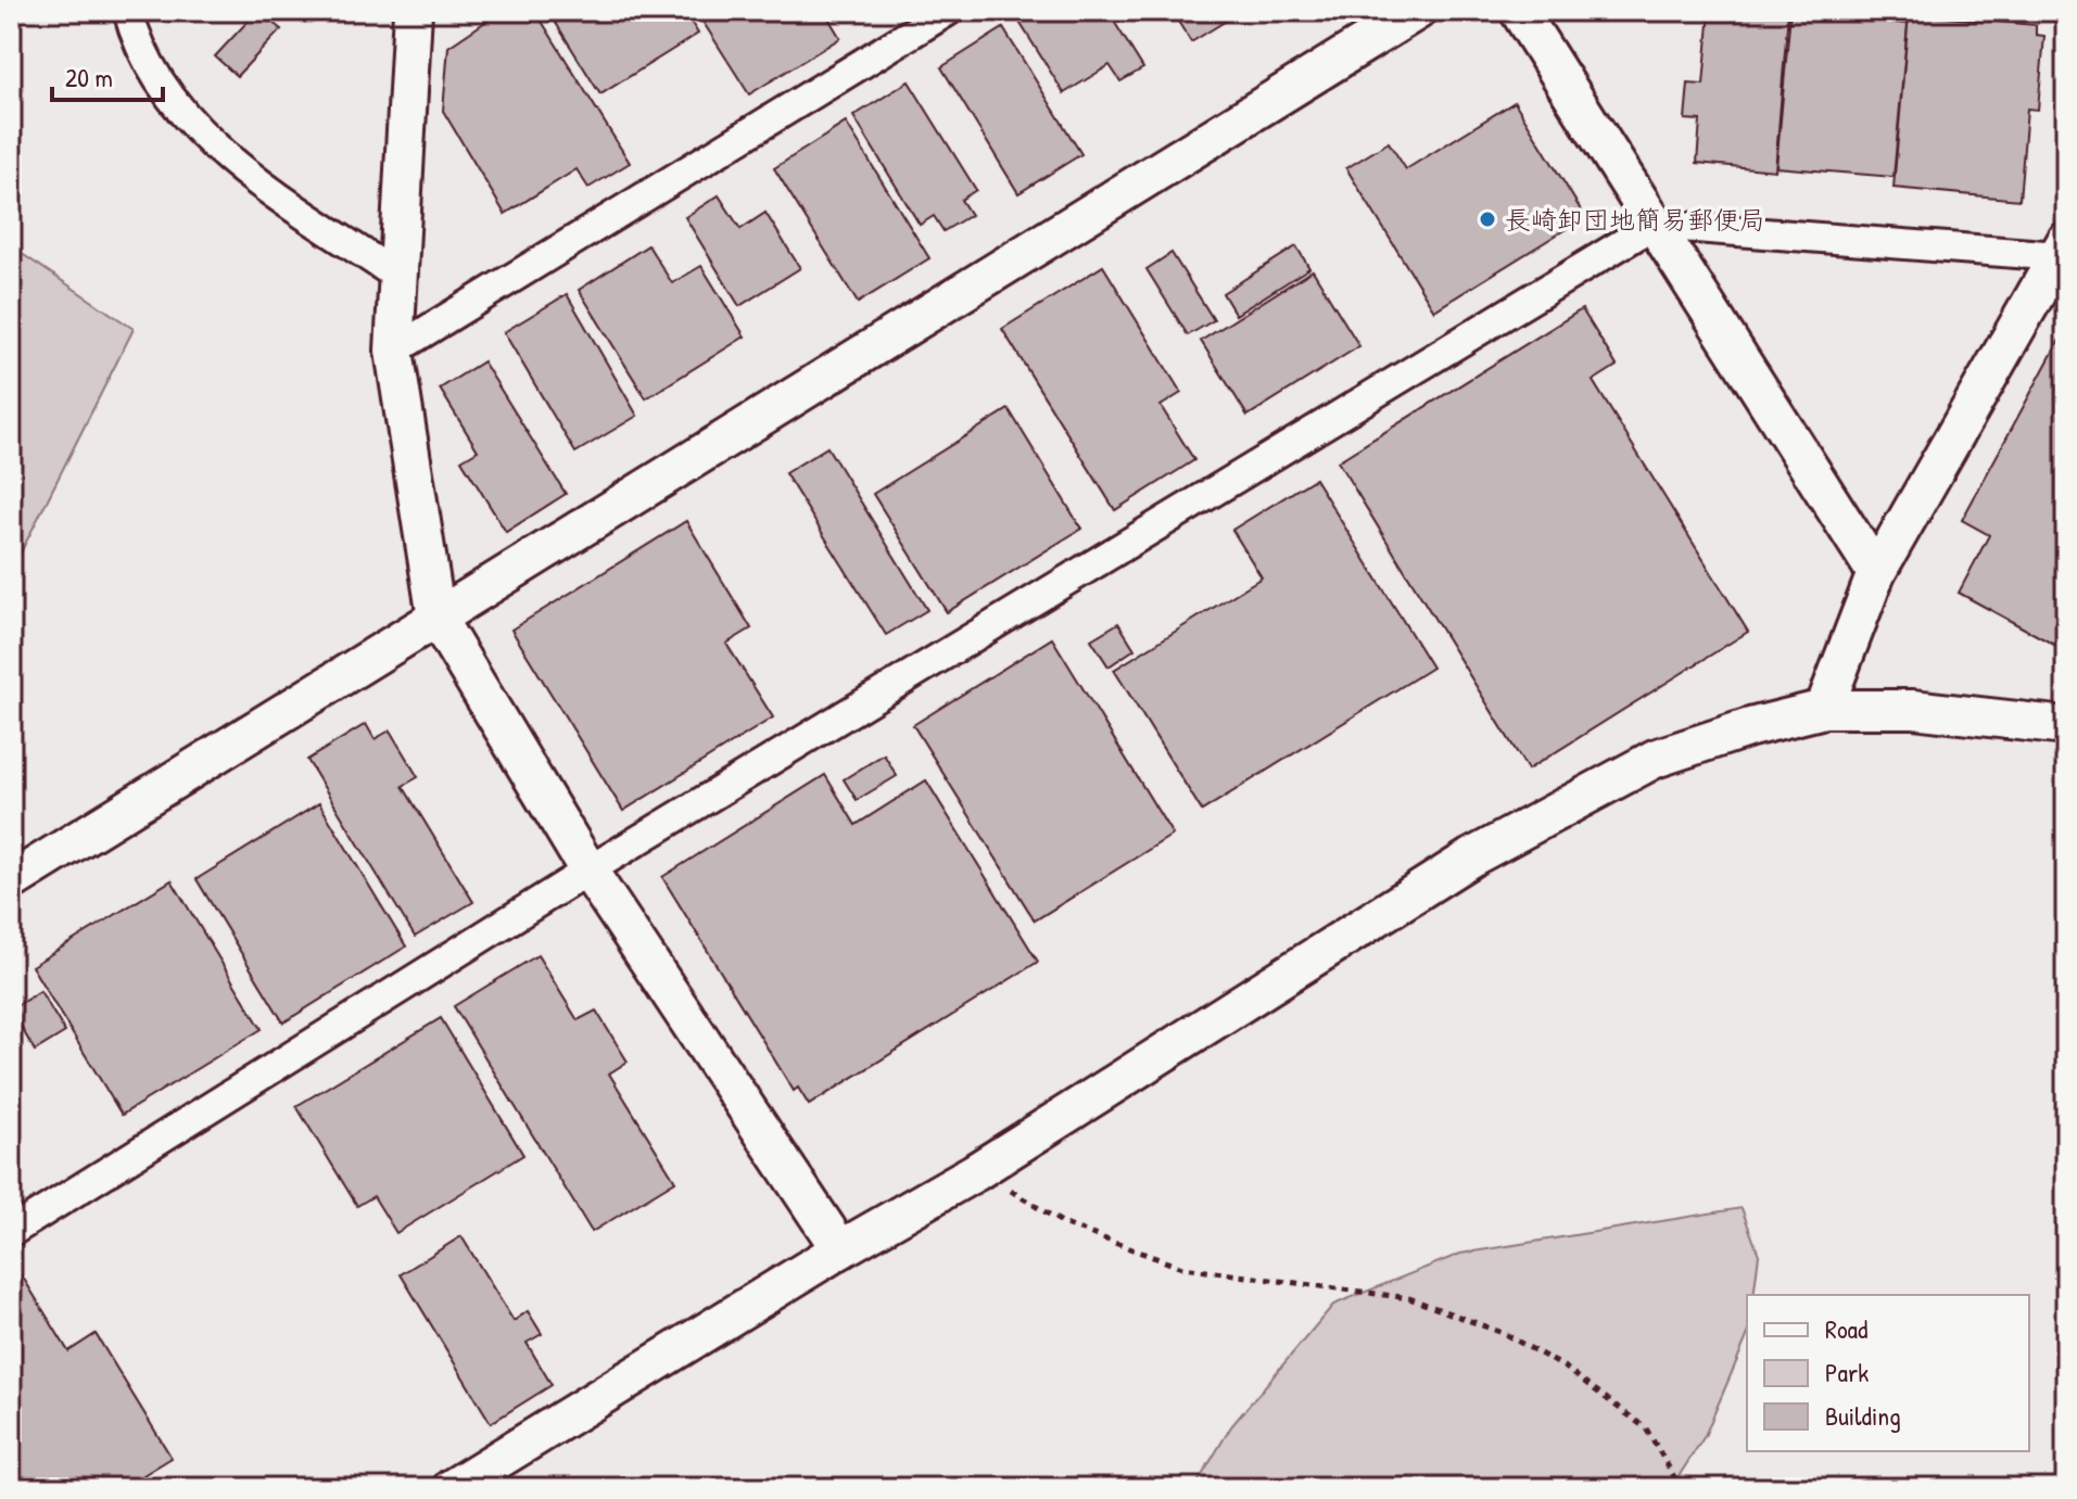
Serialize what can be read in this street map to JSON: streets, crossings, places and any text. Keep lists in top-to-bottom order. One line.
{"places":["長崎卸団地簡易郵便局"],"legend":["Road","Park","Building"],"scale_bar":"20 m"}
